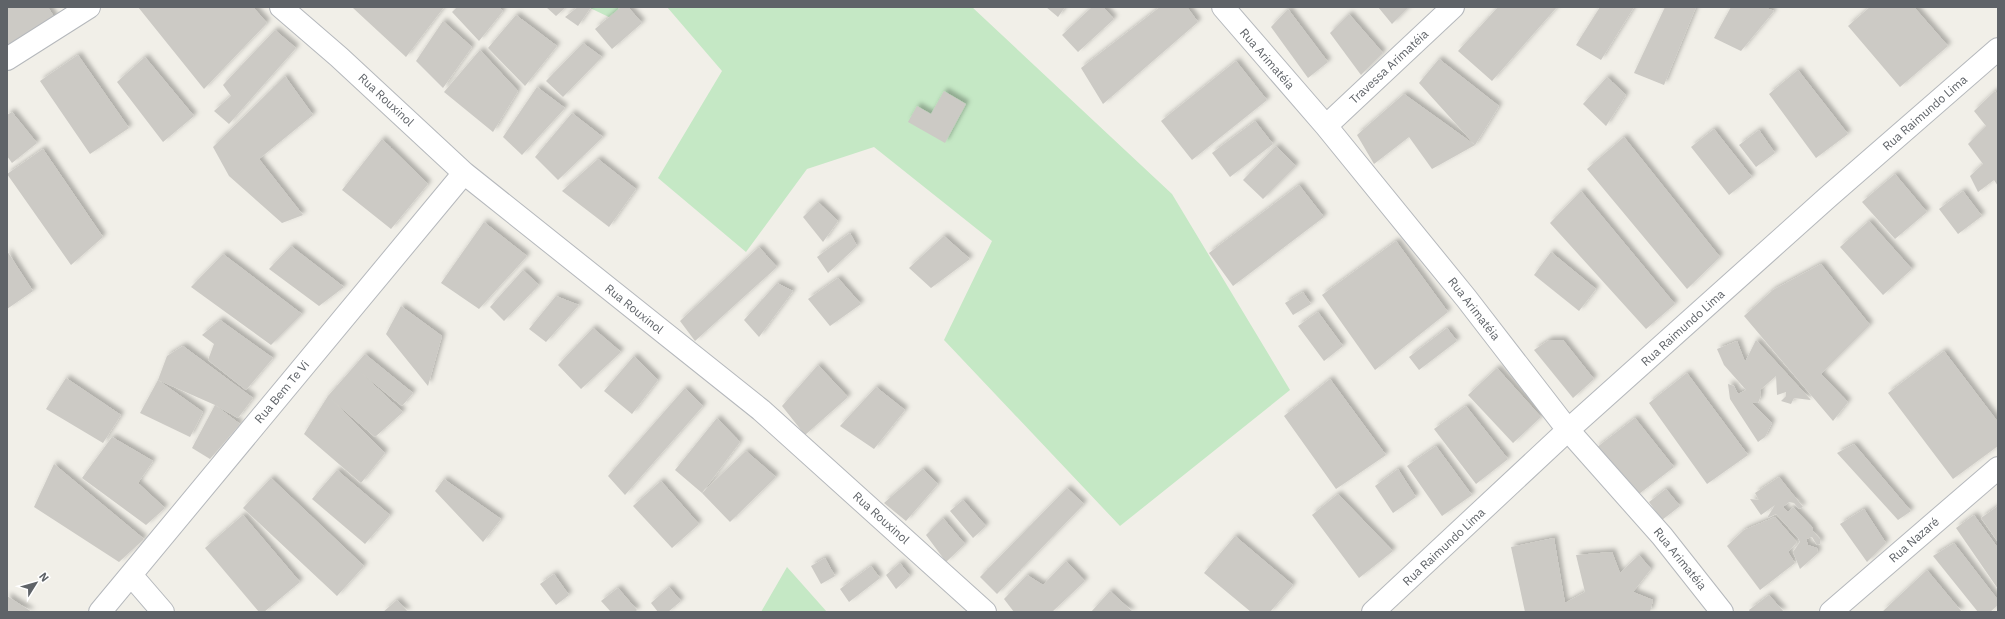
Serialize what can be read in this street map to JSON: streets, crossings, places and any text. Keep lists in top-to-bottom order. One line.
{"streets":{"street":["Rua Arimatéia","Travessa Arimatéia","Rua Rouxinol","Rua Raimundo Lima","Rua Bem Te Vi","Rua Nazaré"]},"crossings":[["Rua Arimatéia","Travessa Arimatéia"],["Rua Arimatéia","Rua Raimundo Lima"],["Rua Rouxinol","Rua Bem Te Vi"]],"north":"top right"}
